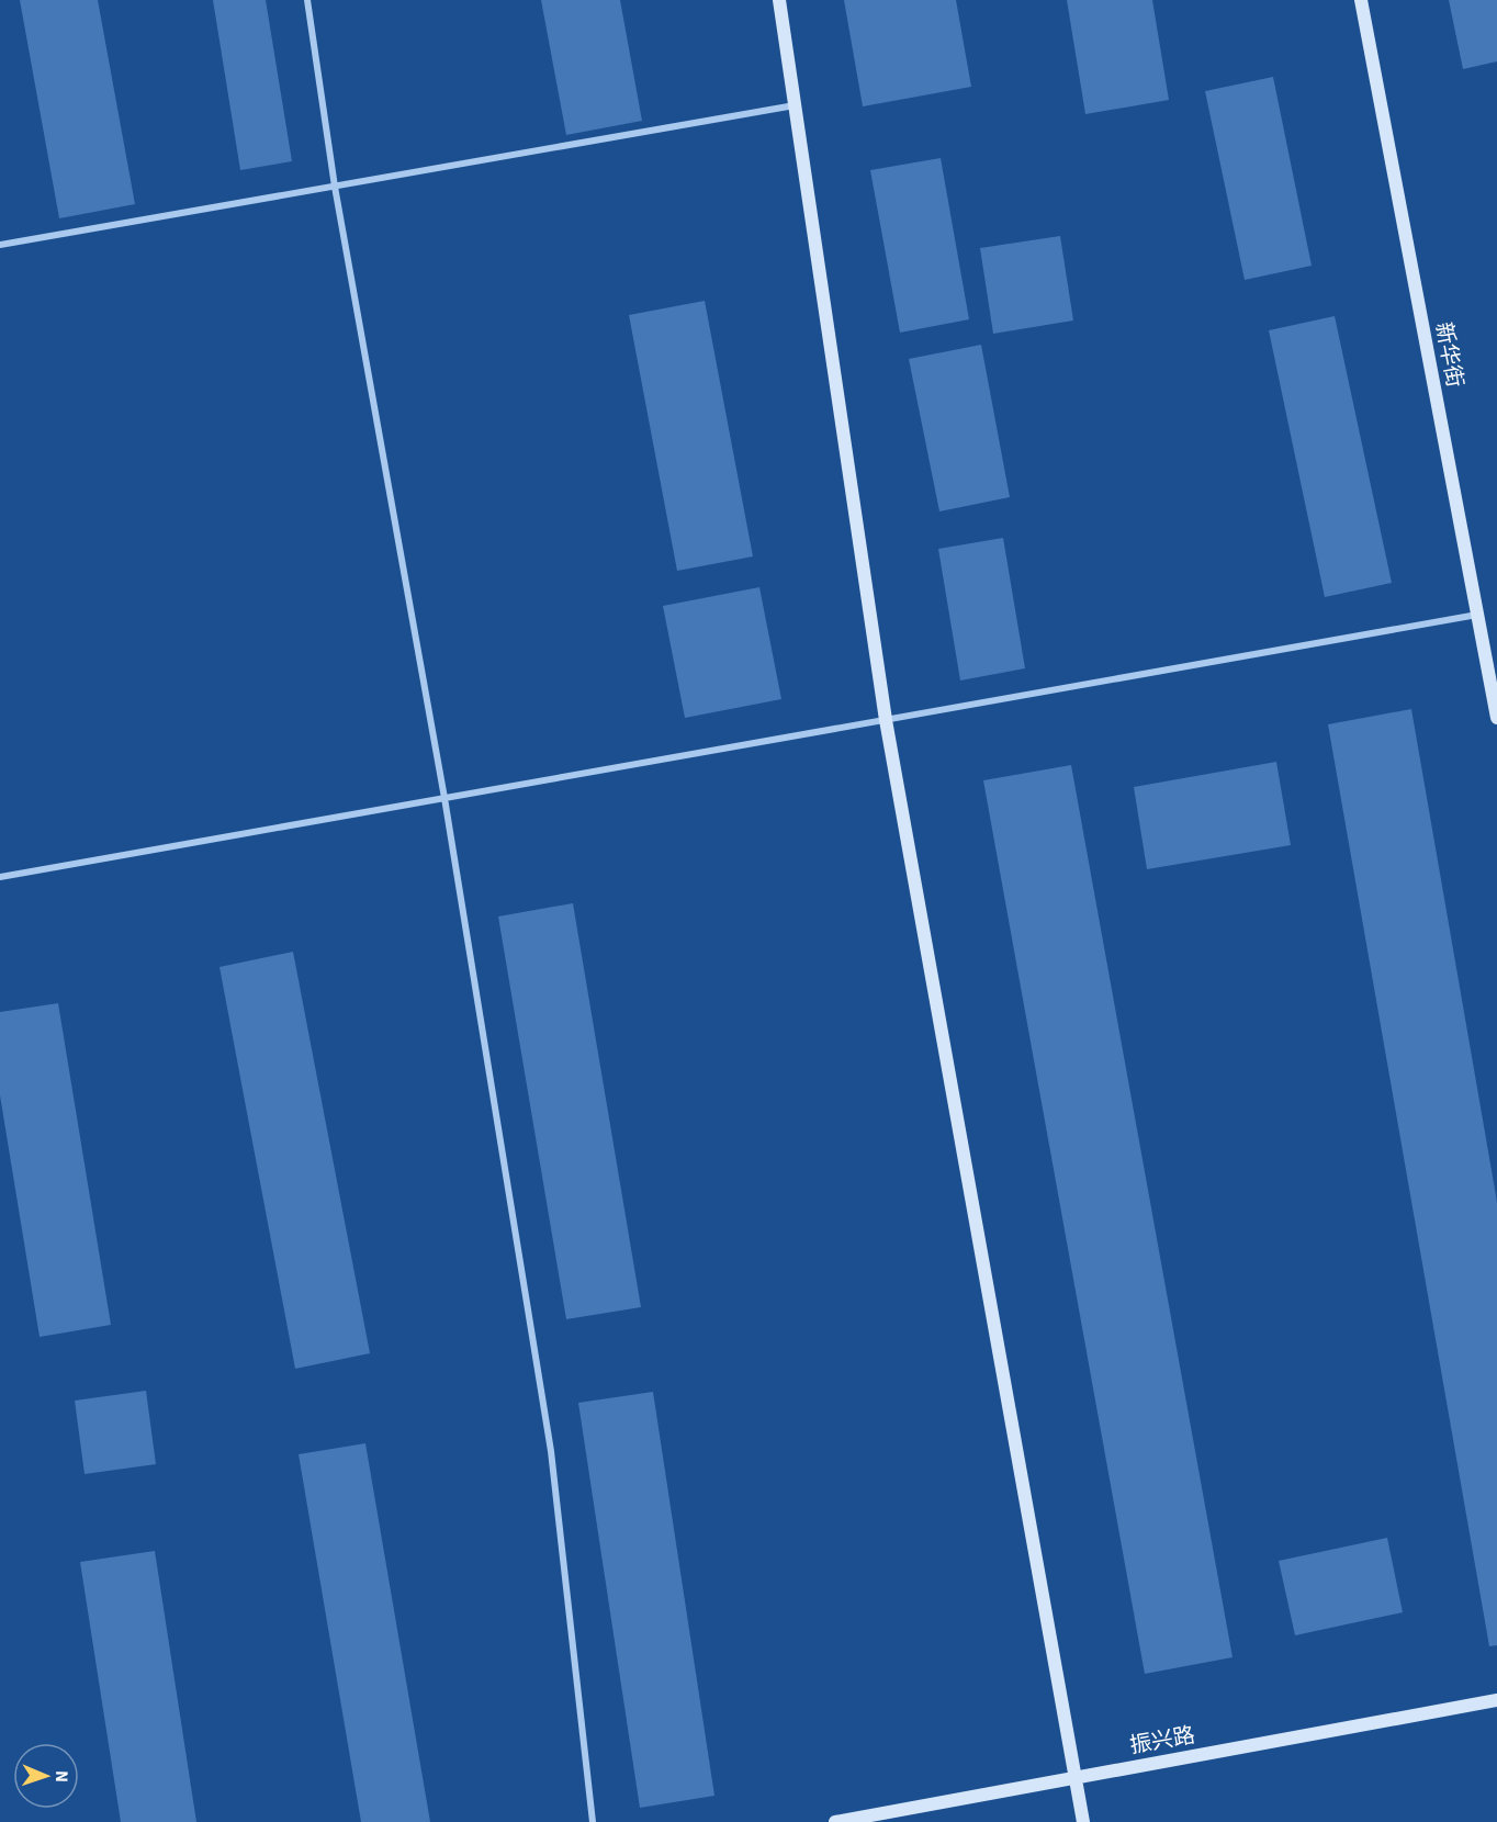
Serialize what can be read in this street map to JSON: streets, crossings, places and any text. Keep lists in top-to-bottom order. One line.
{"streets":{"street":["新华街","振兴路"]},"north":"right"}
